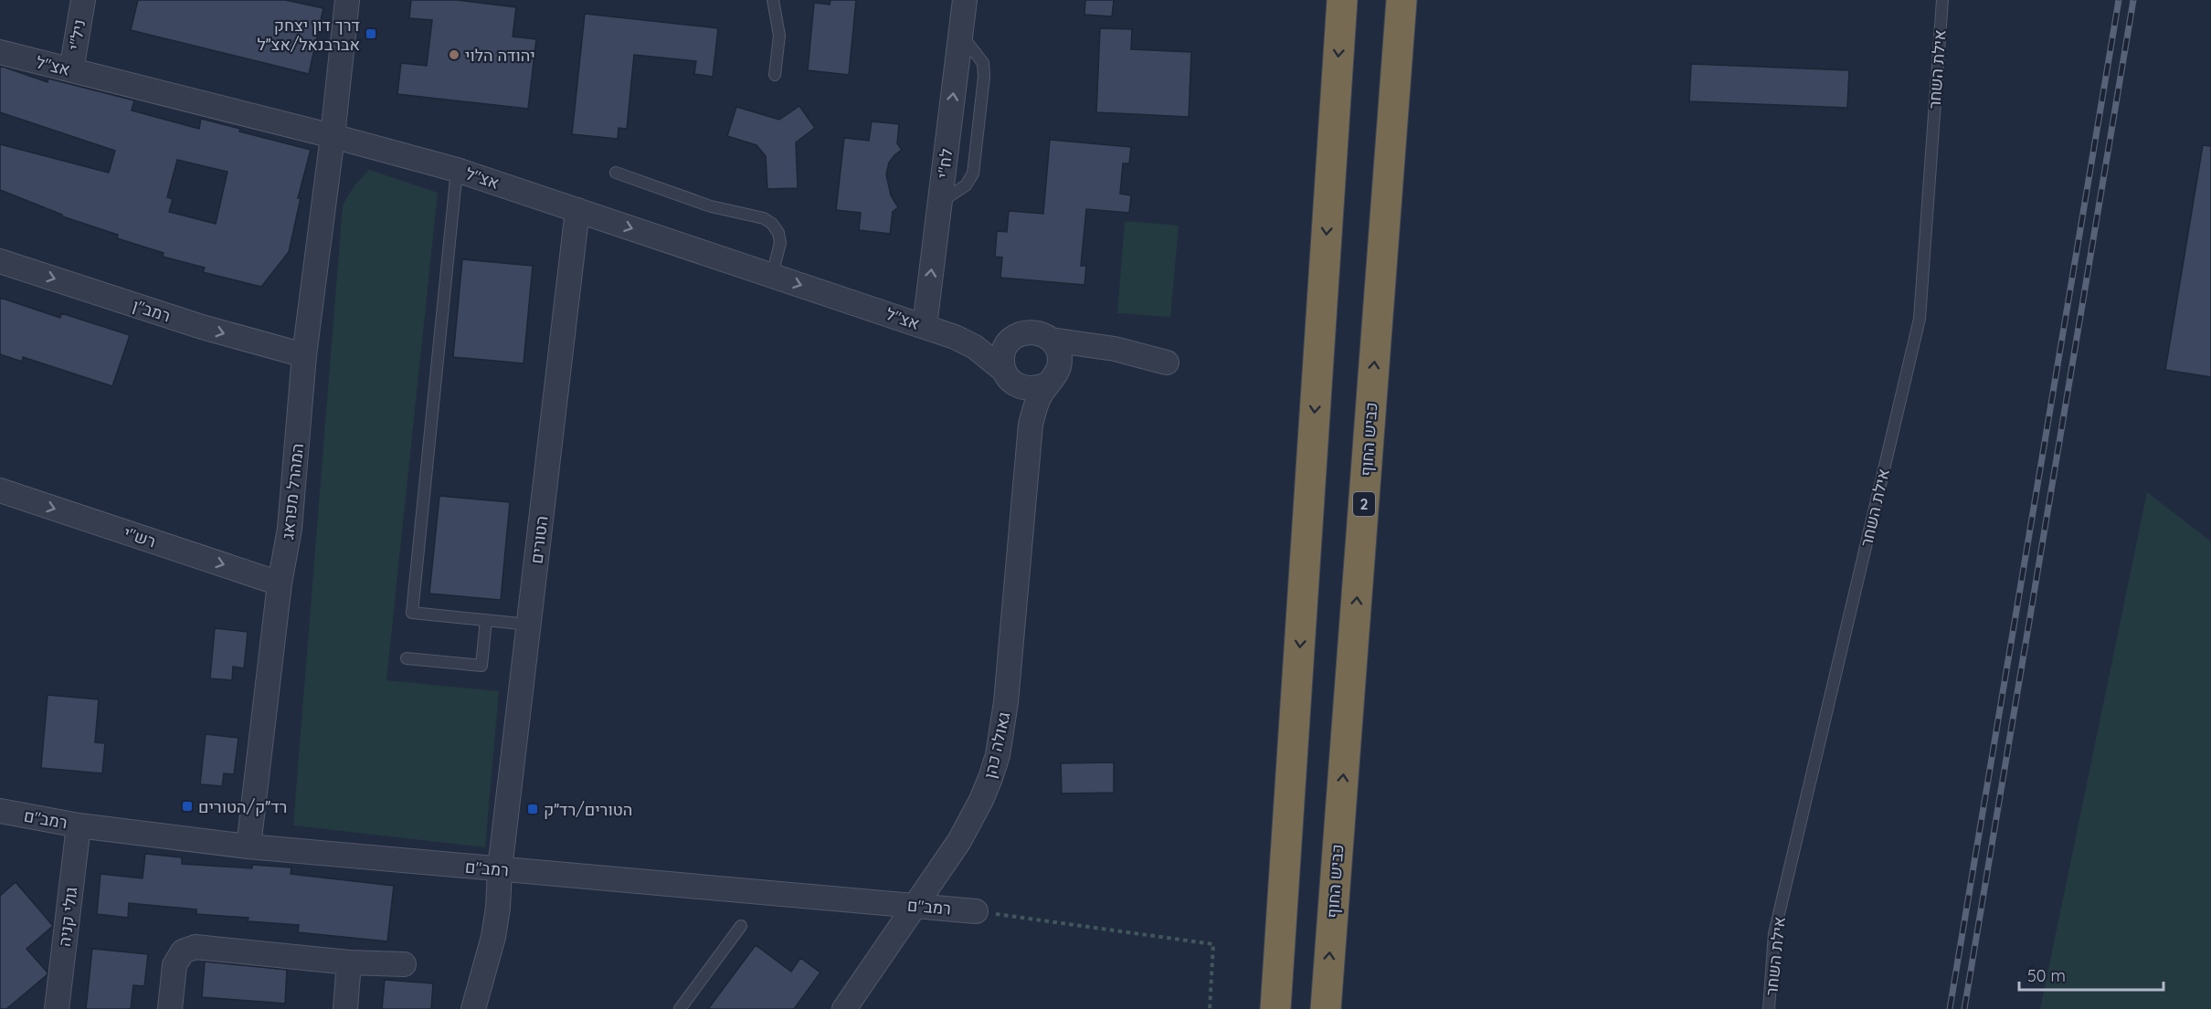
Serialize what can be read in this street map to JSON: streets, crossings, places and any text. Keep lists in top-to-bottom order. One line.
{"streets":{"highway":["כביש החוף","2"],"street":["ניל\"י","אצ\"ל","לח\"י","רמב\"ן","המהרל מפראג","רש\"י","הטורים","גאולה כהן","רמב\"ם","גולי קניה"],"lane":["אילת השחר"]},"crossings":[["ניל\"י","אצ\"ל"],["אצ\"ל","לח\"י"],["אצ\"ל","המהרל מפראג"],["אצ\"ל","הטורים"],["אצ\"ל","גאולה כהן"],["רמב\"ן","המהרל מפראג"],["המהרל מפראג","רש\"י"],["המהרל מפראג","רמב\"ם"],["הטורים","רמב\"ם"],["גאולה כהן","רמב\"ם"],["רמב\"ם","גולי קניה"]],"one_way":["לח\"י","רמב\"ן","רש\"י"],"places":{"transit":["דרך דון יצחק אברבנאל/אצ״ל","רד״ק/הטורים","הטורים/רד״ק"],"other":["יהודה הלוי"]},"scale_bar":"50 m"}
